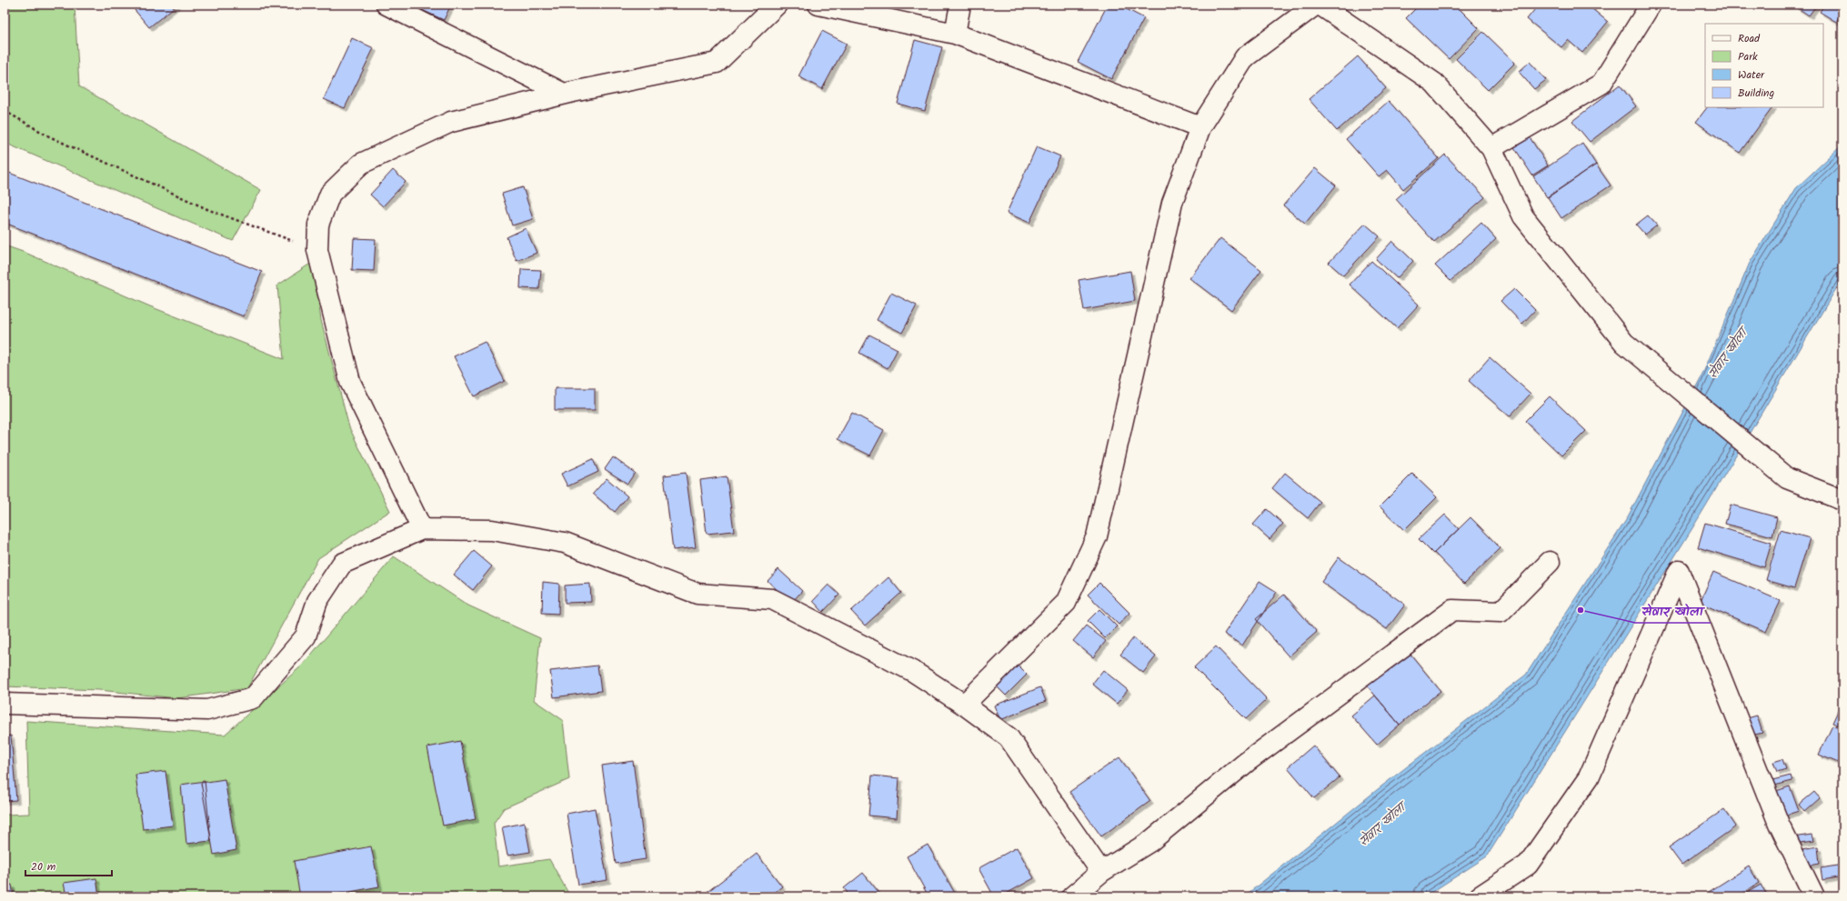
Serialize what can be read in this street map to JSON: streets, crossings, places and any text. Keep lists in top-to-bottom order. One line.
{"water":["सेवार खोला"],"places":["सेवार खोला"],"legend":["Road","Park","Water","Building"],"scale_bar":"20 m"}
